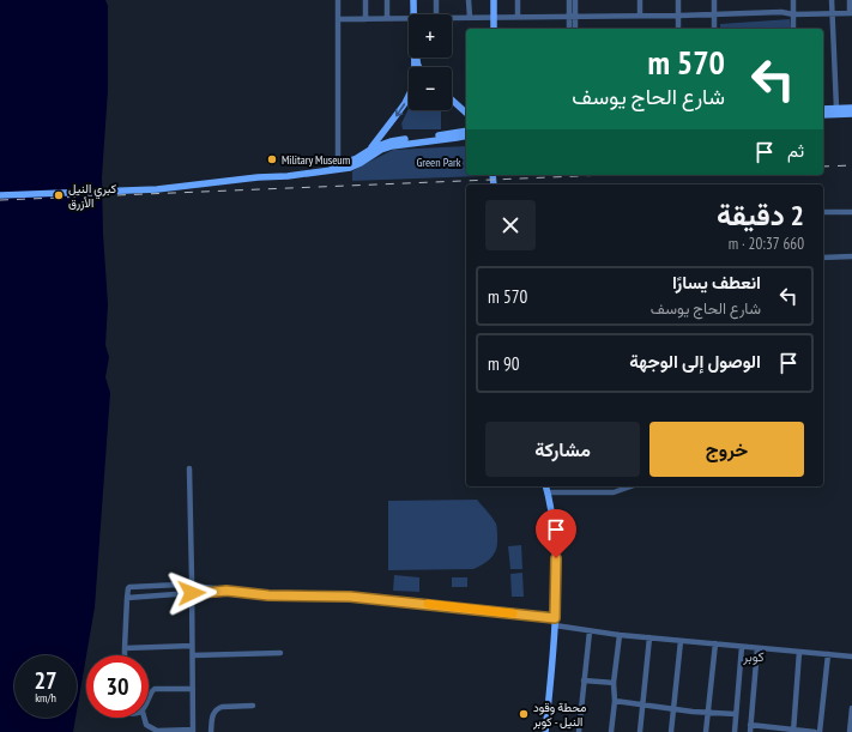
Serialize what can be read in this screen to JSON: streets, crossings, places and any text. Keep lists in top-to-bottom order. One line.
{"districts":["كوبر"],"parks":["Green Park"],"places":["Military Museum","كبري النيل الأزرق","محطة وقود النيل - كوبر"],"page":{"map_buttons":["+","−"],"turn":["570 m","شارع الحاج يوسف"],"then":"ثم","heading":["2 دقيقة","660 m · 20:37"],"list":[{"name":"انعطف يسارًا","note":"شارع الحاج يوسف","value":"570 m"},{"name":"الوصول إلى الوجهة","value":"90 m"}],"buttons":["خروج","مشاركة"],"speed":"27 km/h","limit":"30"}}
